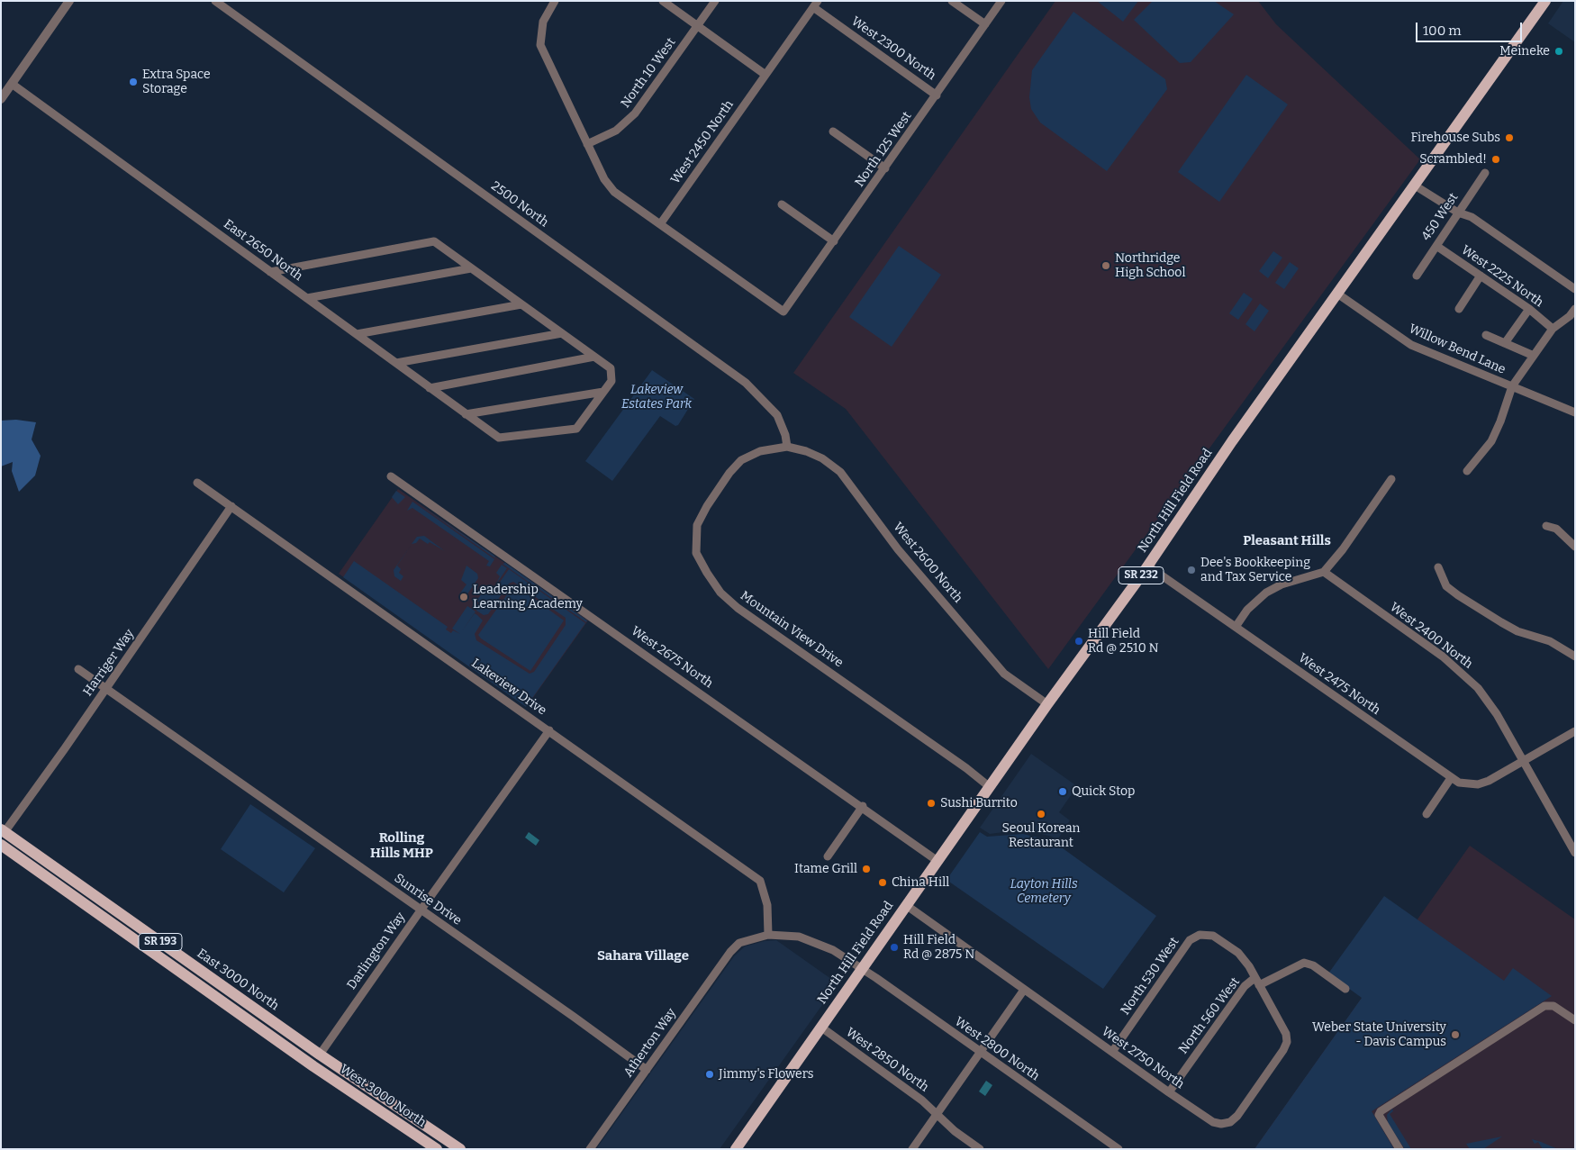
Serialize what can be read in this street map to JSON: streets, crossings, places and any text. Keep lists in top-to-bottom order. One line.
{"streets":{"main road":["North Hill Field Road","SR 232","SR 193","East 3000 North","West 3000 North"],"street":["West 2300 North","North 10 West","West 2450 North","North 125 West","2500 North","450 West","East 2650 North","West 2225 North","Willow Bend Lane","West 2600 North","Mountain View Drive","West 2400 North","West 2675 North","Harriger Way","West 2475 North","Lakeview Drive","Sunrise Drive","Darlington Way","North 530 West","North 560 West","Atherton Way","West 2800 North","West 2750 North","West 2850 North"]},"crossings":[["West 2300 North","West 2450 North"],["West 2300 North","North 125 West"],["West 2450 North","North 125 West"],["2500 North","West 2600 North"],["2500 North","Mountain View Drive"],["450 West","West 2225 North"],["Willow Bend Lane","North Hill Field Road"],["North Hill Field Road","West 2600 North"],["North Hill Field Road","Mountain View Drive"],["North Hill Field Road","West 2675 North"],["North Hill Field Road","West 2475 North"],["North Hill Field Road","West 2800 North"],["North Hill Field Road","West 2750 North"],["North Hill Field Road","West 2850 North"],["West 2600 North","Mountain View Drive"],["West 2400 North","West 2475 North"],["Harriger Way","Lakeview Drive"],["Harriger Way","Sunrise Drive"],["Harriger Way","East 3000 North"],["Lakeview Drive","Darlington Way"],["Lakeview Drive","West 2800 North"],["Sunrise Drive","Darlington Way"],["Sunrise Drive","Atherton Way"],["SR 193","West 3000 North"],["Darlington Way","East 3000 North"],["North 530 West","North 560 West"],["North 530 West","West 2750 North"],["North 560 West","West 2750 North"],["Atherton Way","West 2800 North"]],"districts":["Pleasant Hills","Rolling Hills MHP","Sahara Village"],"parks":["Lakeview Estates Park","Layton Hills Cemetery"],"places":["Meineke","Extra Space Storage","Firehouse Subs","Scrambled!","Northridge High School","Dee's Bookkeeping and Tax Service","Leadership Learning Academy","Hill Field Rd @ 2510 N","Quick Stop","Sushi Burrito","Seoul Korean Restaurant","Itame Grill","China Hill","Hill Field Rd @ 2875 N","Weber State University - Davis Campus","Jimmy's Flowers"],"scale_bar":"100 m"}
